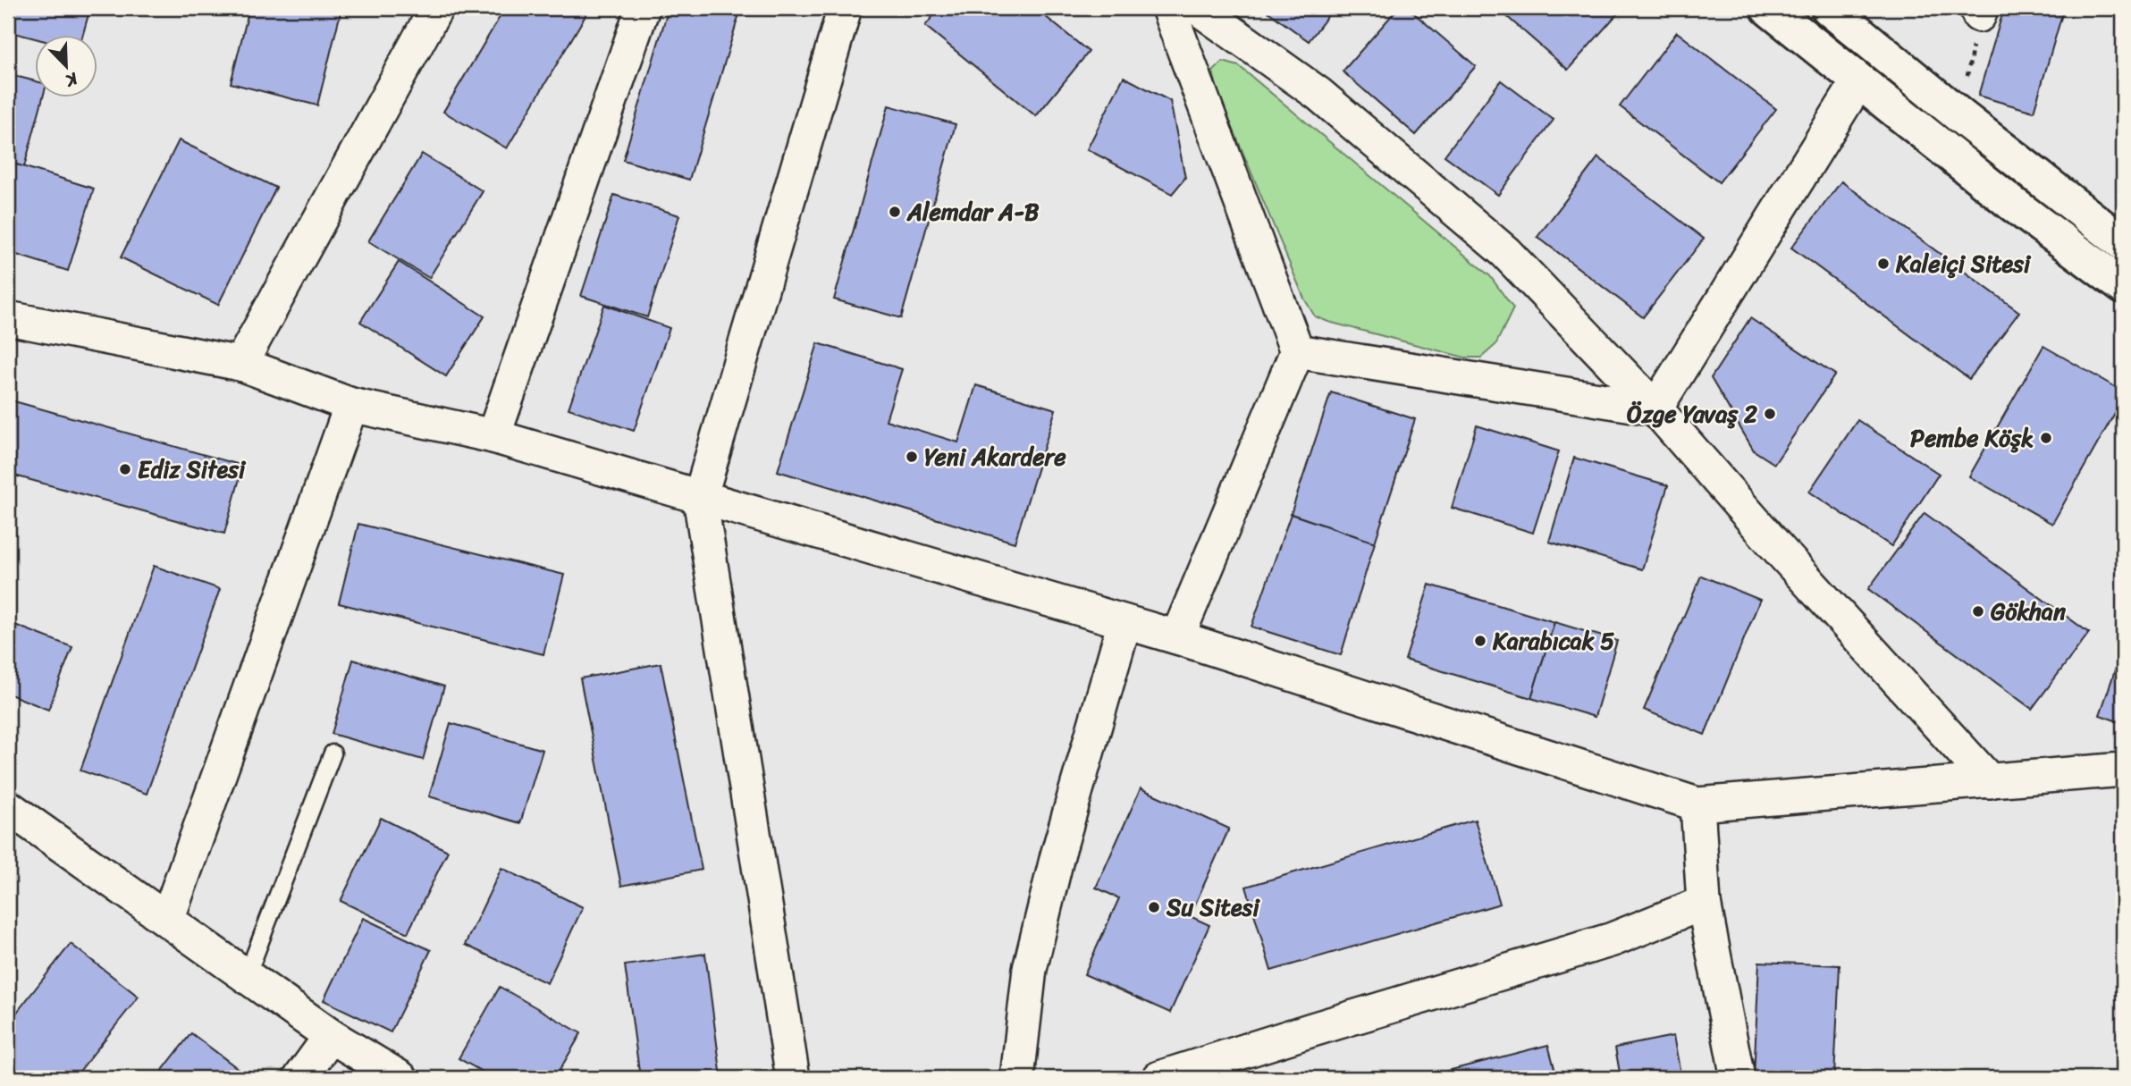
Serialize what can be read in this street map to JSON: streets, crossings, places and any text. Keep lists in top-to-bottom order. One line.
{"places":["Alemdar A-B","Kaleiçi Sitesi","Özge Yavaş 2","Pembe Köşk","Yeni Akardere","Ediz Sitesi","Gökhan","Karabıcak 5","Su Sitesi"],"north":"bottom right"}
